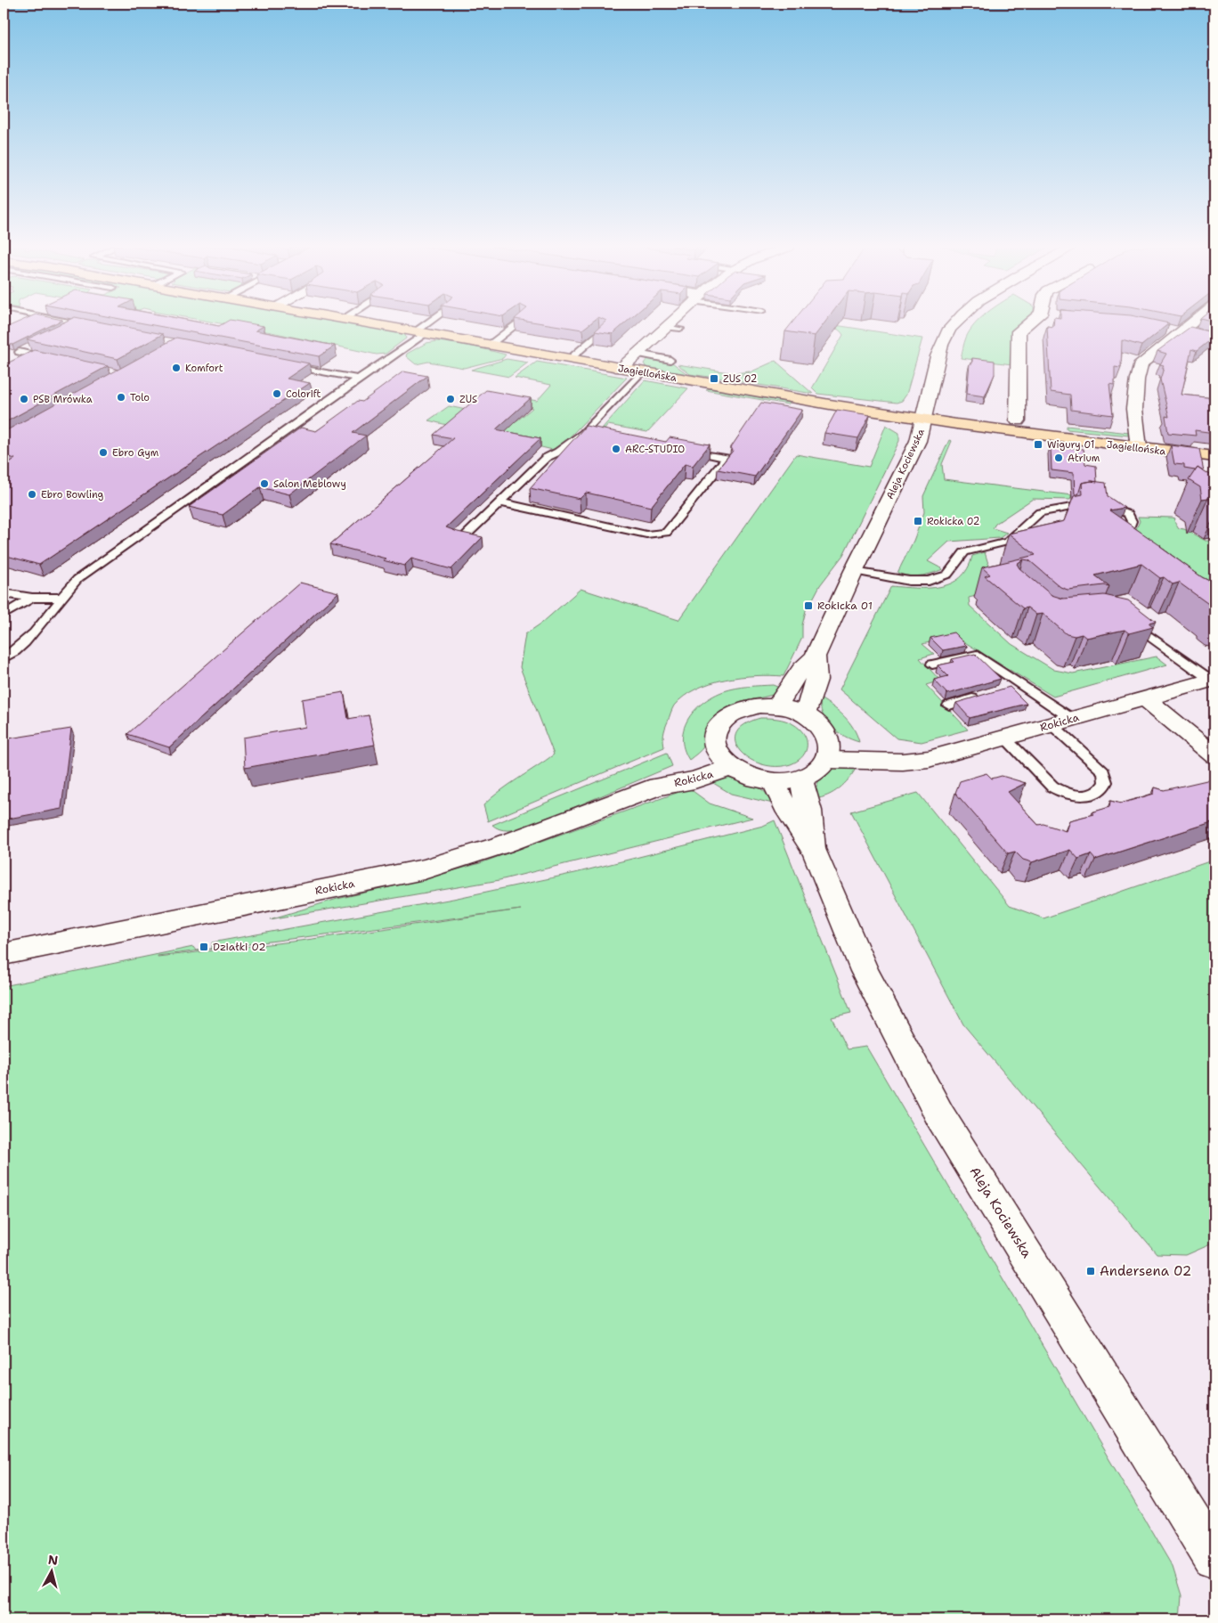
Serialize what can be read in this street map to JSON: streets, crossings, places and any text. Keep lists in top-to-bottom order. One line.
{"streets":{"main road":["Jagiellońska"],"street":["Aleja Kociewska","Rokicka"]},"crossings":[["Jagiellońska","Aleja Kociewska"],["Aleja Kociewska","Rokicka"]],"places":{"other":["Komfort","Colorift","Tolo","PSB Mrówka","ZUS","ARC-STUDIO","Ebro Gym","Atrium","Salon Meblowy","Ebro Bowling"],"transit":["ZUS 02","Wigury 01","Rokicka 02","Rokicka 01","Działki 02","Andersena 02"]},"north":"top"}
